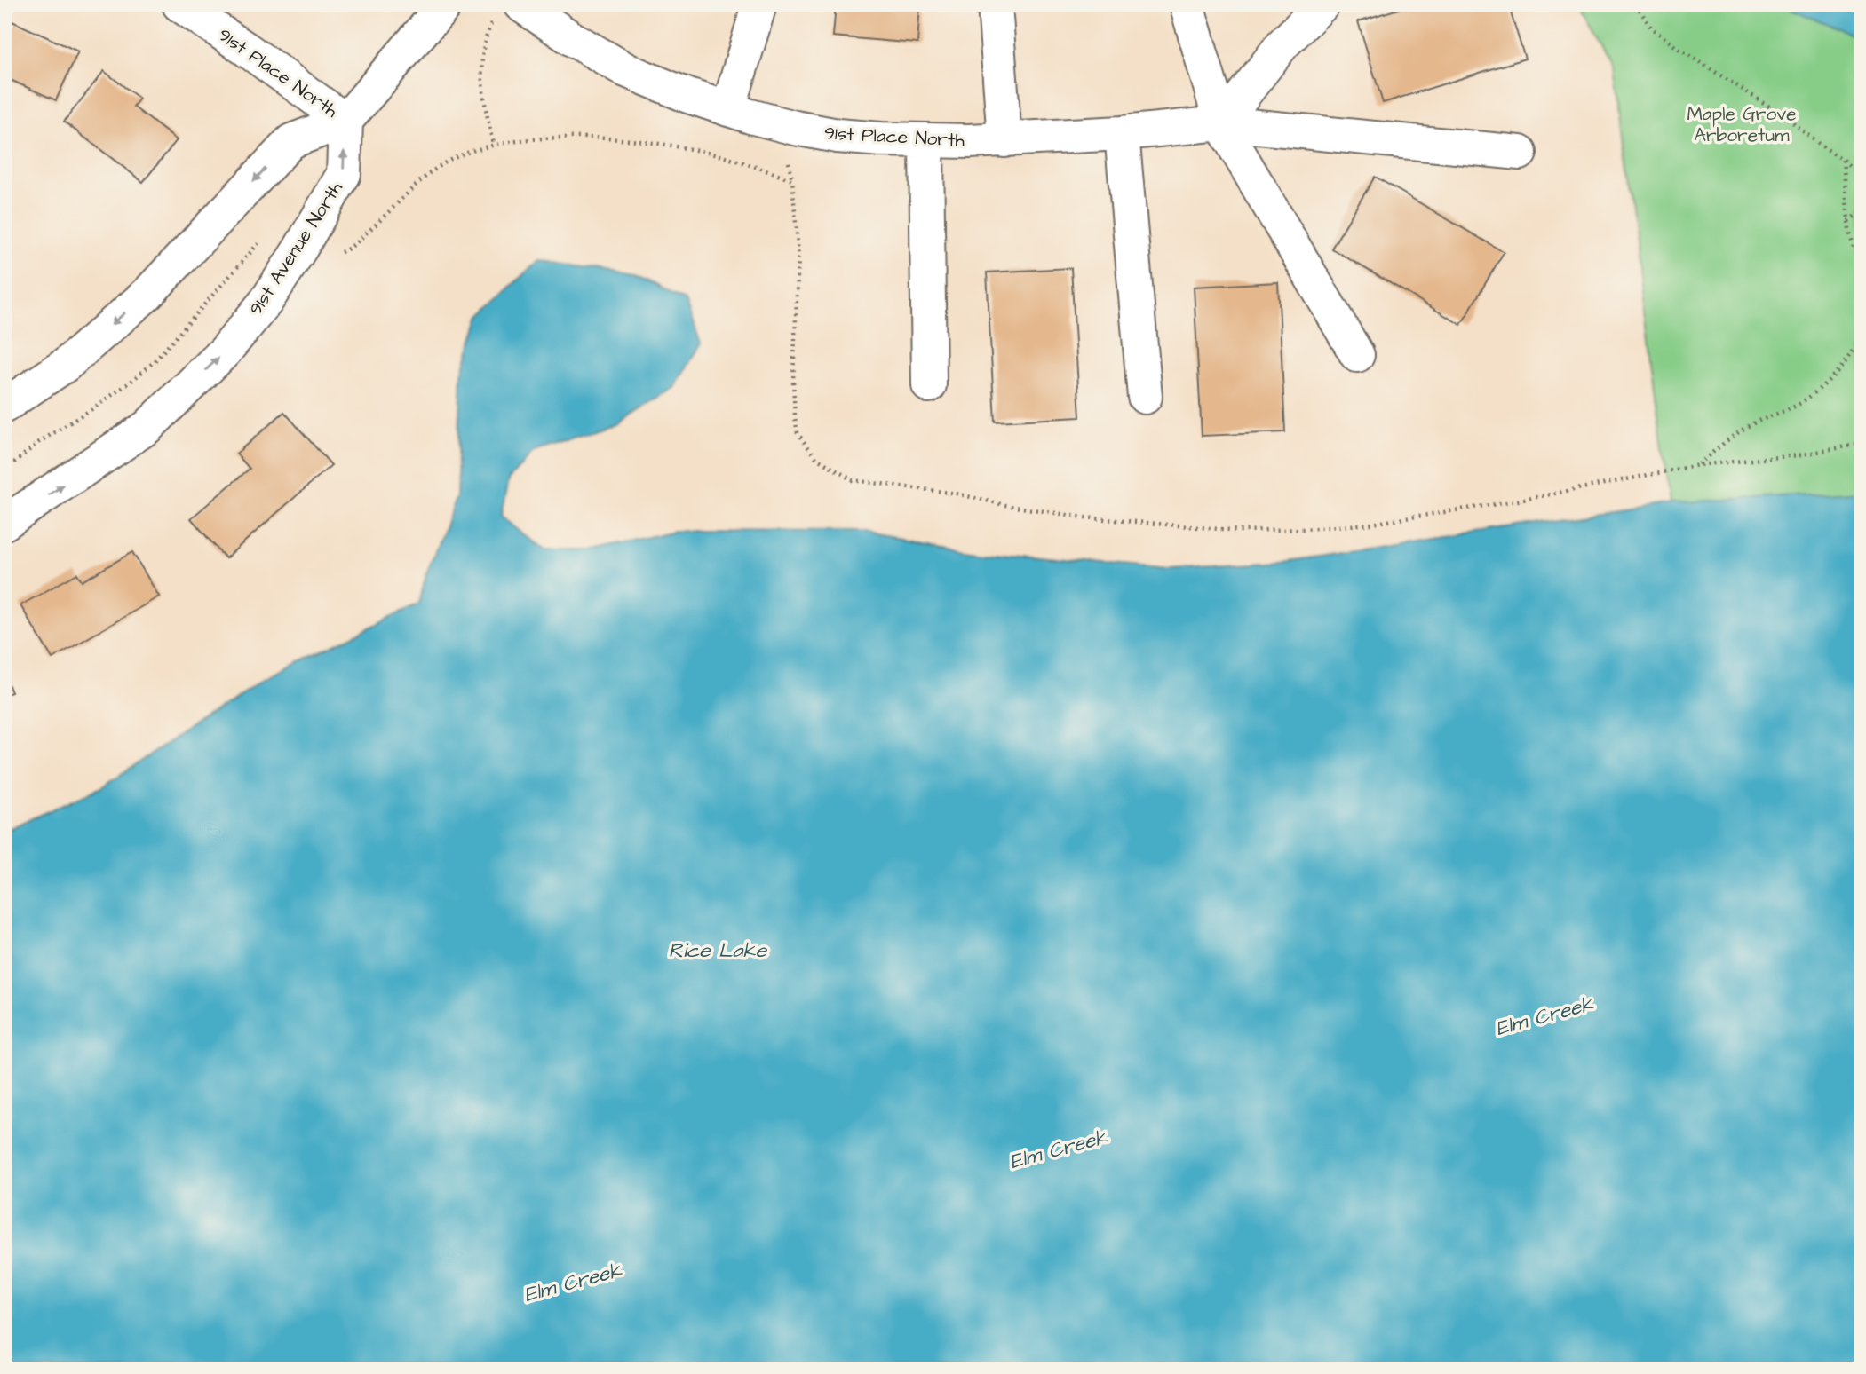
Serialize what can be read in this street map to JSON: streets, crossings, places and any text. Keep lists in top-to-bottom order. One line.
{"streets":{"street":["91st Place North","91st Avenue North"]},"crossings":[["91st Place North","91st Avenue North"]],"water":["Rice Lake","Elm Creek"],"parks":["Maple Grove Arboretum"]}
